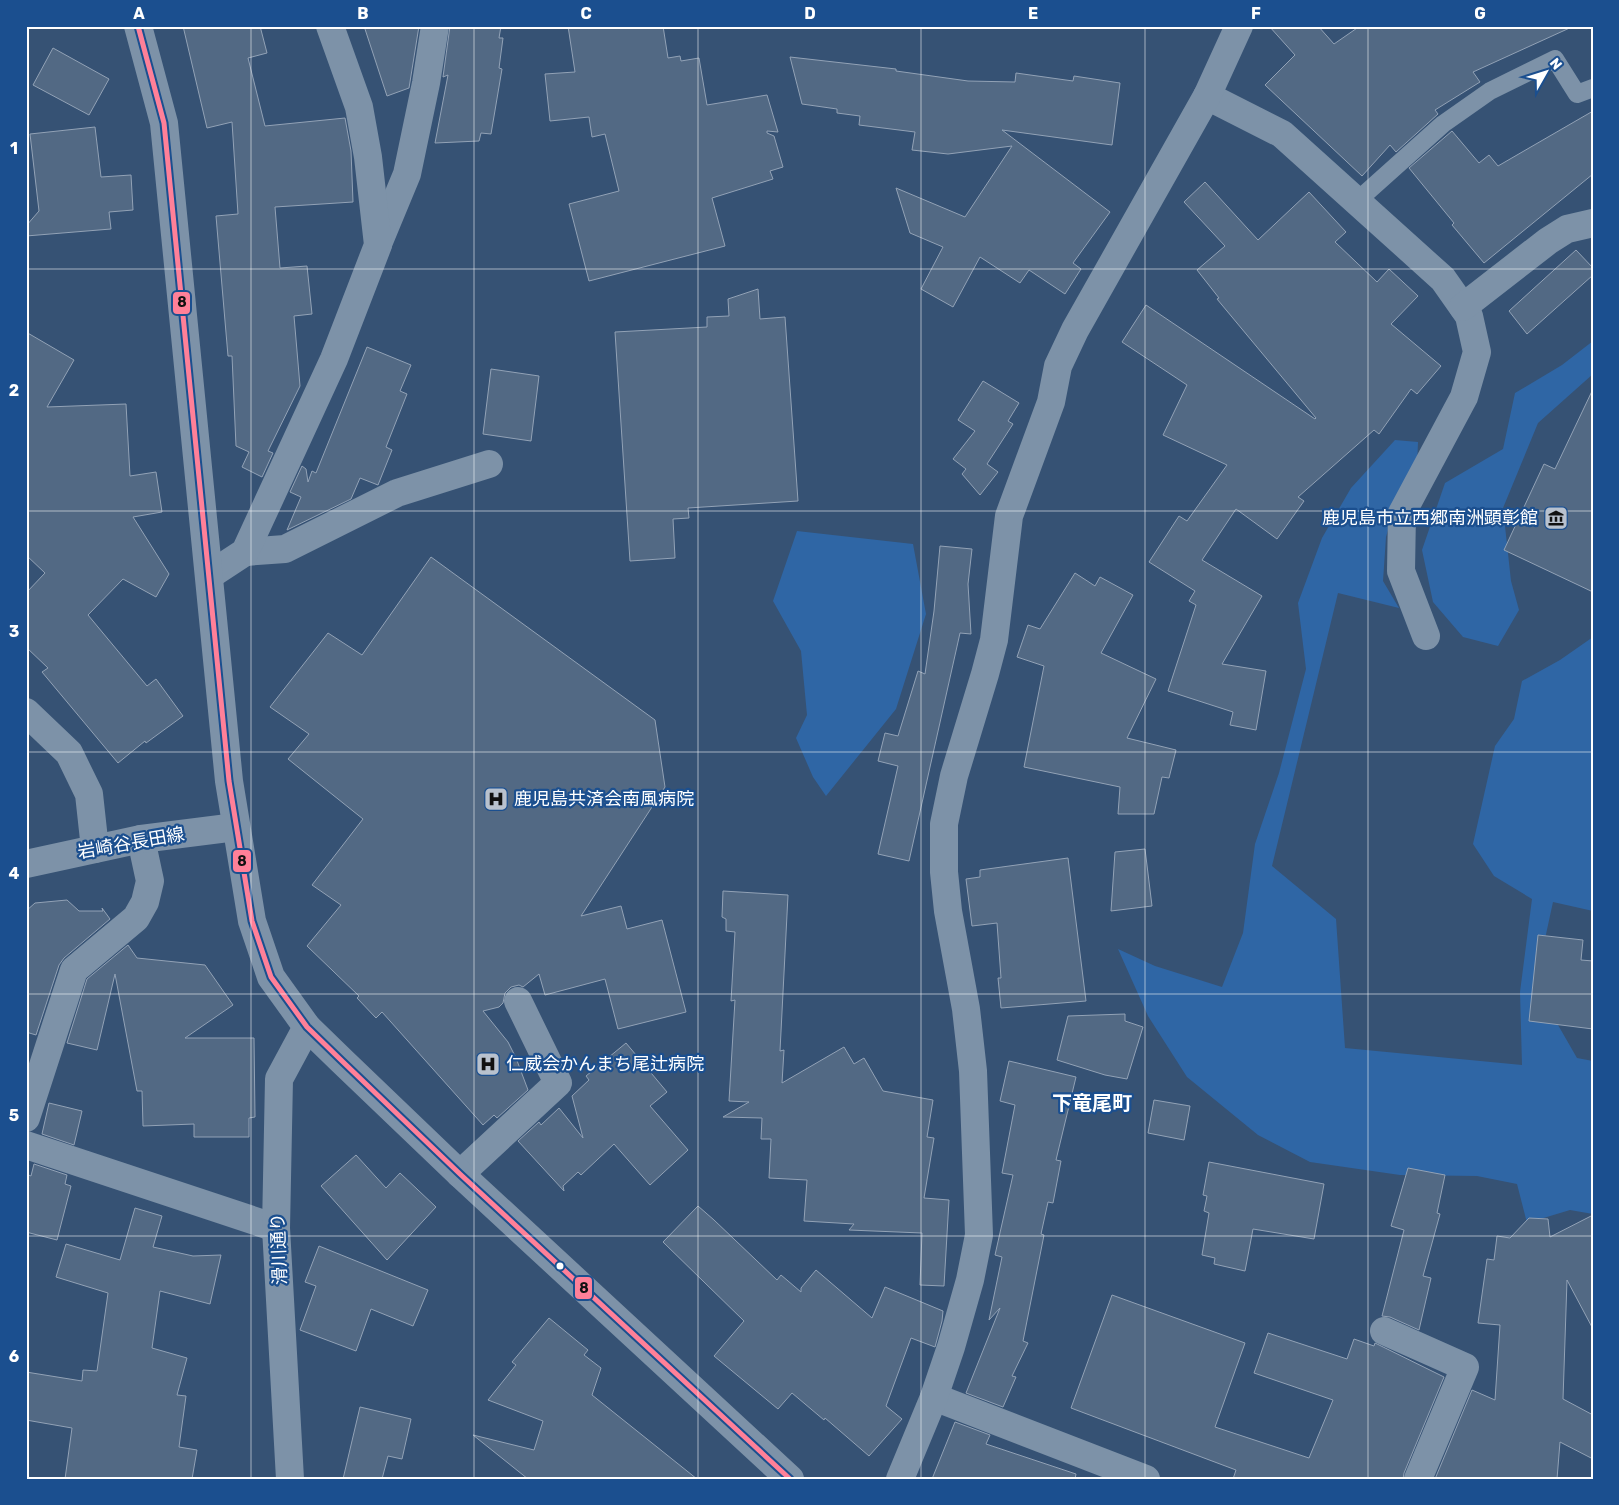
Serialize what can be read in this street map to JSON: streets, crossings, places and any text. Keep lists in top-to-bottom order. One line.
{"streets":{"street":["岩崎谷長田線","滑川通り"]},"districts":["下竜尾町"],"places":{"museum":["鹿児島市立西郷南洲顕彰館"],"hospital":["鹿児島共済会南風病院","仁威会かんまち尾辻病院"]},"lines":["transit line 8"],"north":"top right","grid":{"columns":["A","B","C","D","E","F","G"],"rows":["1","2","3","4","5","6"]}}
